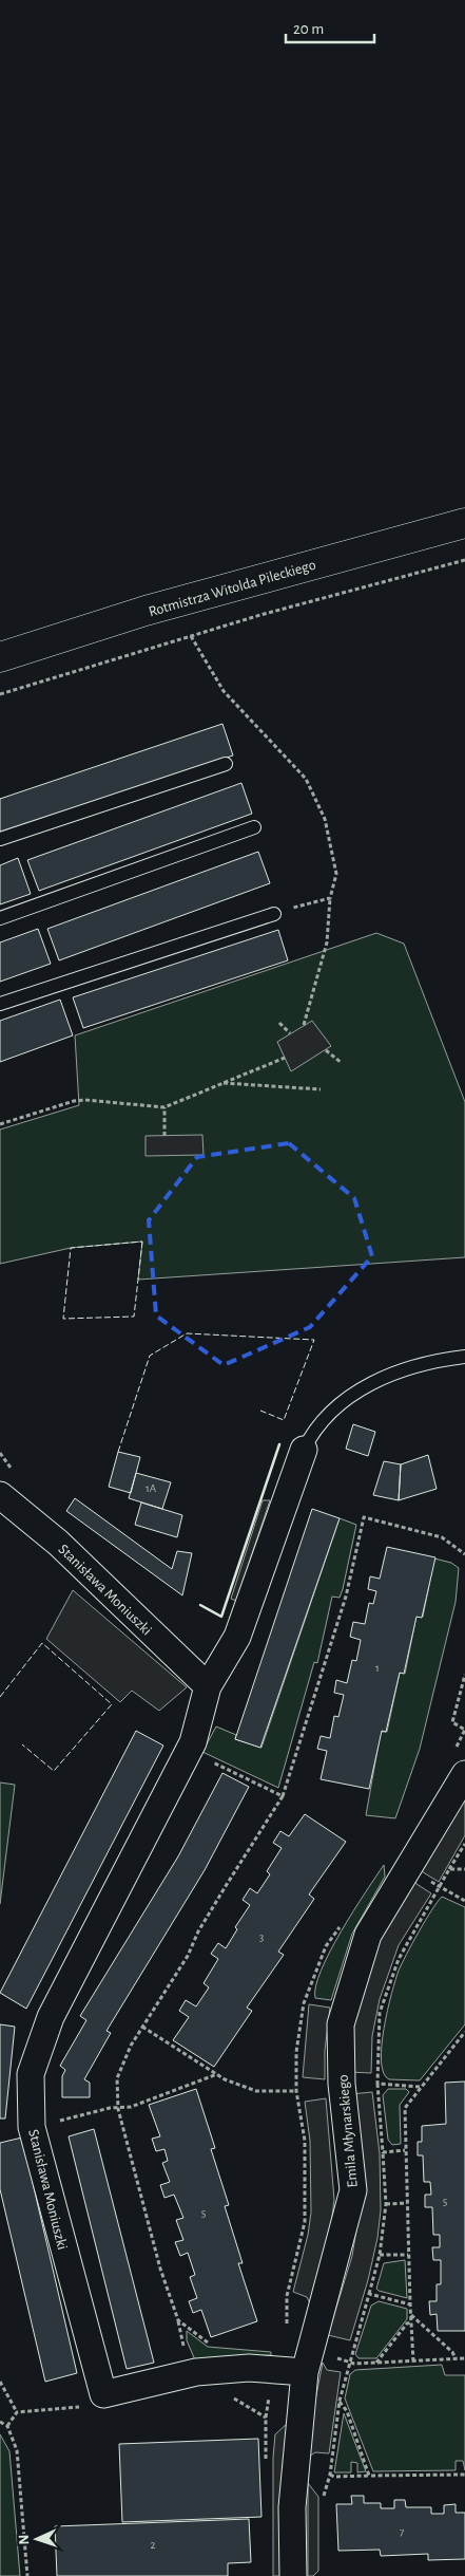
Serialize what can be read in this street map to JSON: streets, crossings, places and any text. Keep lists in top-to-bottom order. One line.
{"streets":{"main road":["Rotmistrza Witolda Pileckiego"],"street":["Stanisława Moniuszki","Emila Młynarskiego"]},"crossings":[["Stanisława Moniuszki","Emila Młynarskiego"]],"house_numbers":["1A","1","3","5","5","7","2"],"scale_bar":"20 m","north":"left"}
